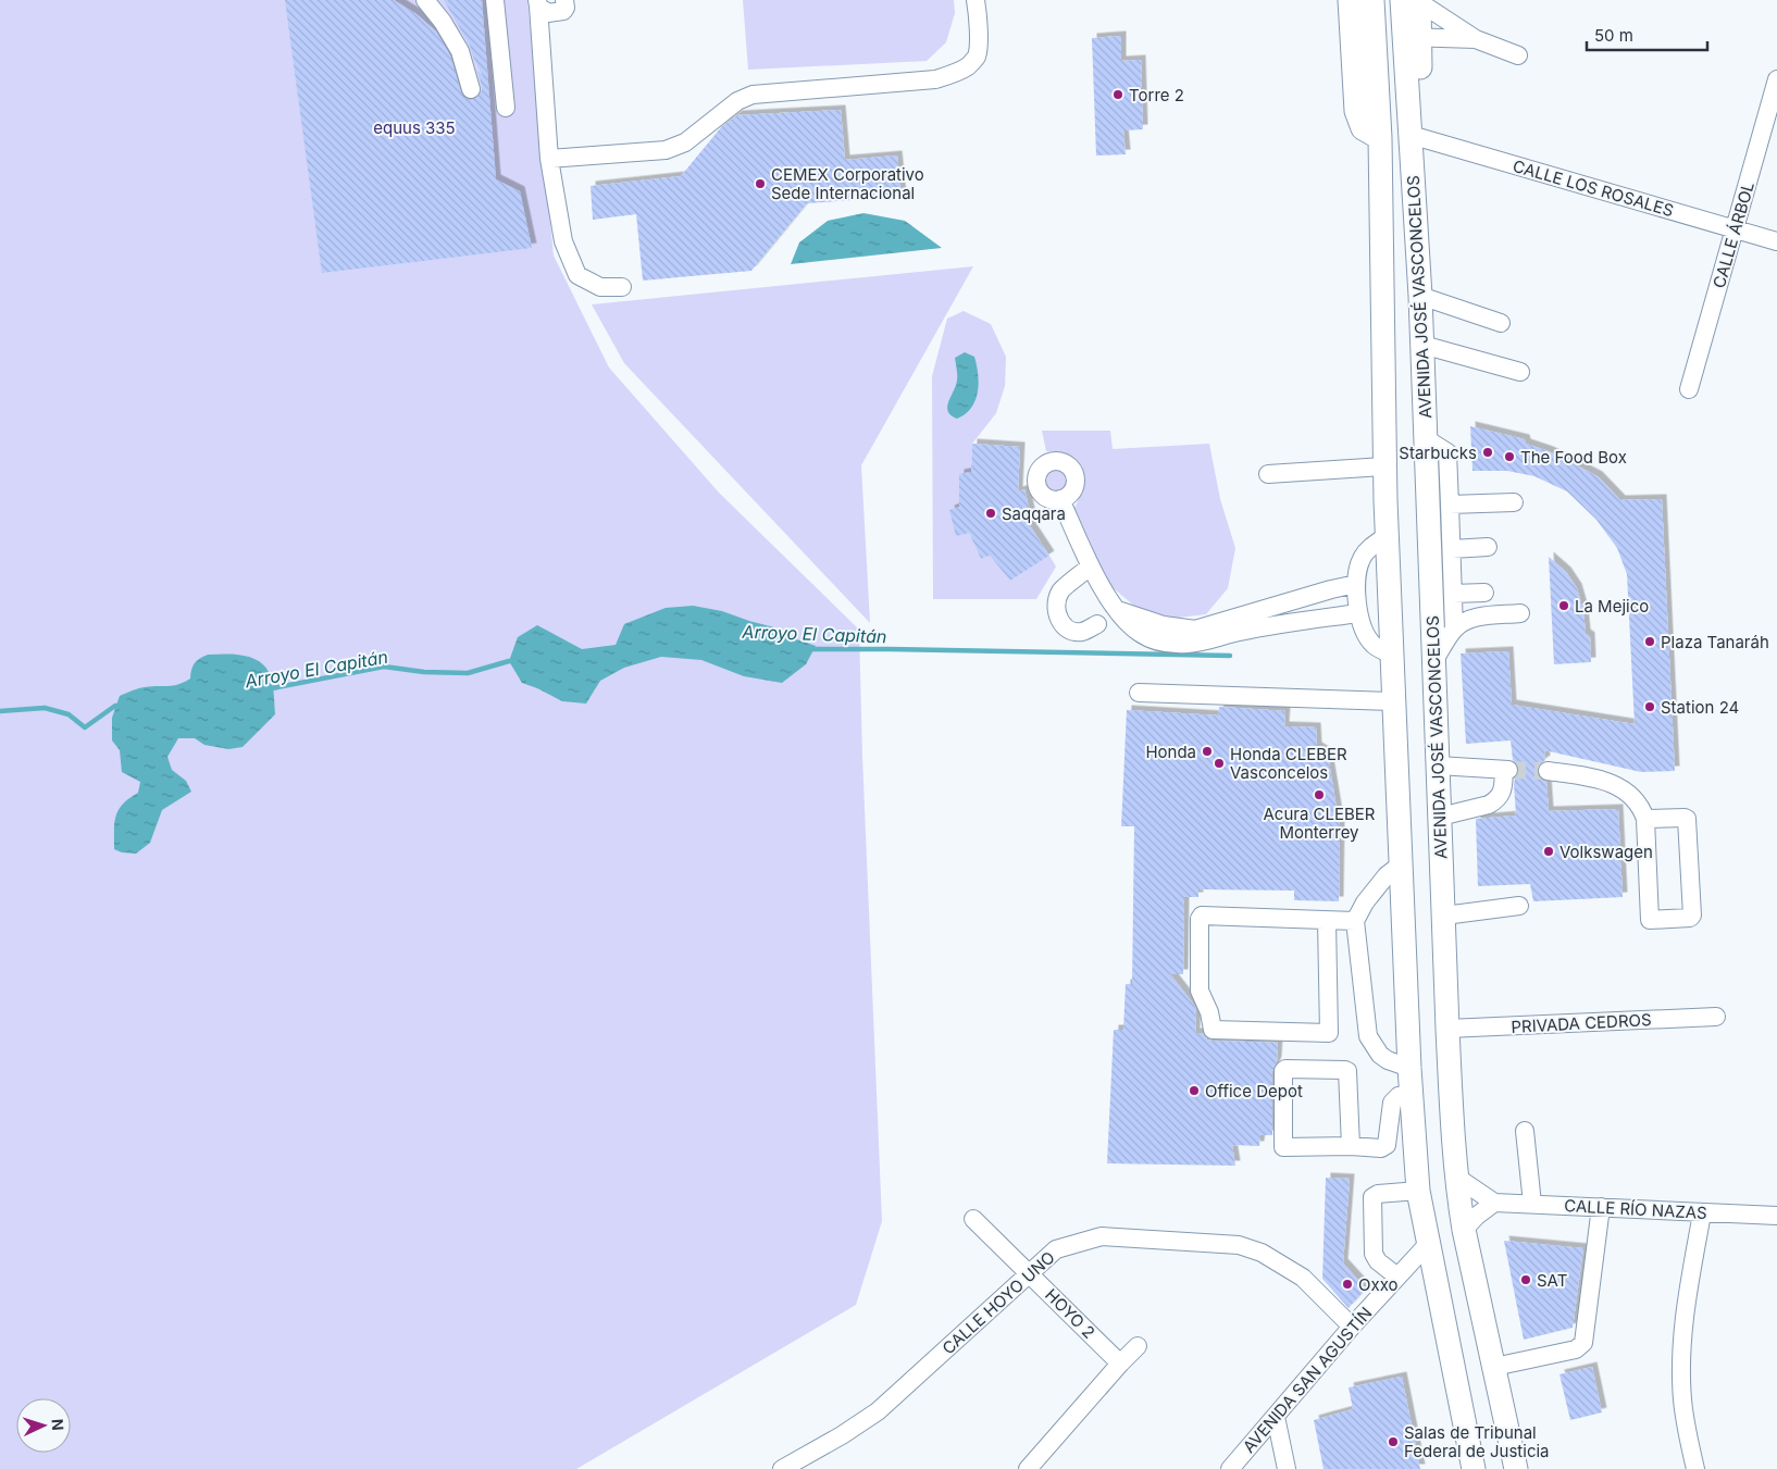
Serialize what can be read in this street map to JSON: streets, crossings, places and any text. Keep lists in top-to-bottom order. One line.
{"streets":{"main road":["AVENIDA JOSÉ VASCONCELOS"],"street":["CALLE LOS ROSALES","CALLE ÁRBOL","PRIVADA CEDROS","CALLE RÍO NAZAS","CALLE HOYO UNO","HOYO 2","AVENIDA SAN AGUSTÍN"]},"crossings":[["CALLE LOS ROSALES","CALLE ÁRBOL"],["CALLE LOS ROSALES","AVENIDA JOSÉ VASCONCELOS"],["AVENIDA JOSÉ VASCONCELOS","PRIVADA CEDROS"],["AVENIDA JOSÉ VASCONCELOS","AVENIDA SAN AGUSTÍN"],["CALLE HOYO UNO","HOYO 2"],["CALLE HOYO UNO","AVENIDA SAN AGUSTÍN"]],"water":["Arroyo El Capitán"],"parks":["equus 335"],"places":["Torre 2","CEMEX Corporativo Sede Internacional","Starbucks","The Food Box","Saqqara","La Mejico","Plaza Tanaráh","Station 24","Honda","Honda CLEBER Vasconcelos","Acura CLEBER Monterrey","Volkswagen","Office Depot","SAT","Oxxo","Salas de Tribunal Federal de Justicia"],"scale_bar":"50 m","north":"right"}
